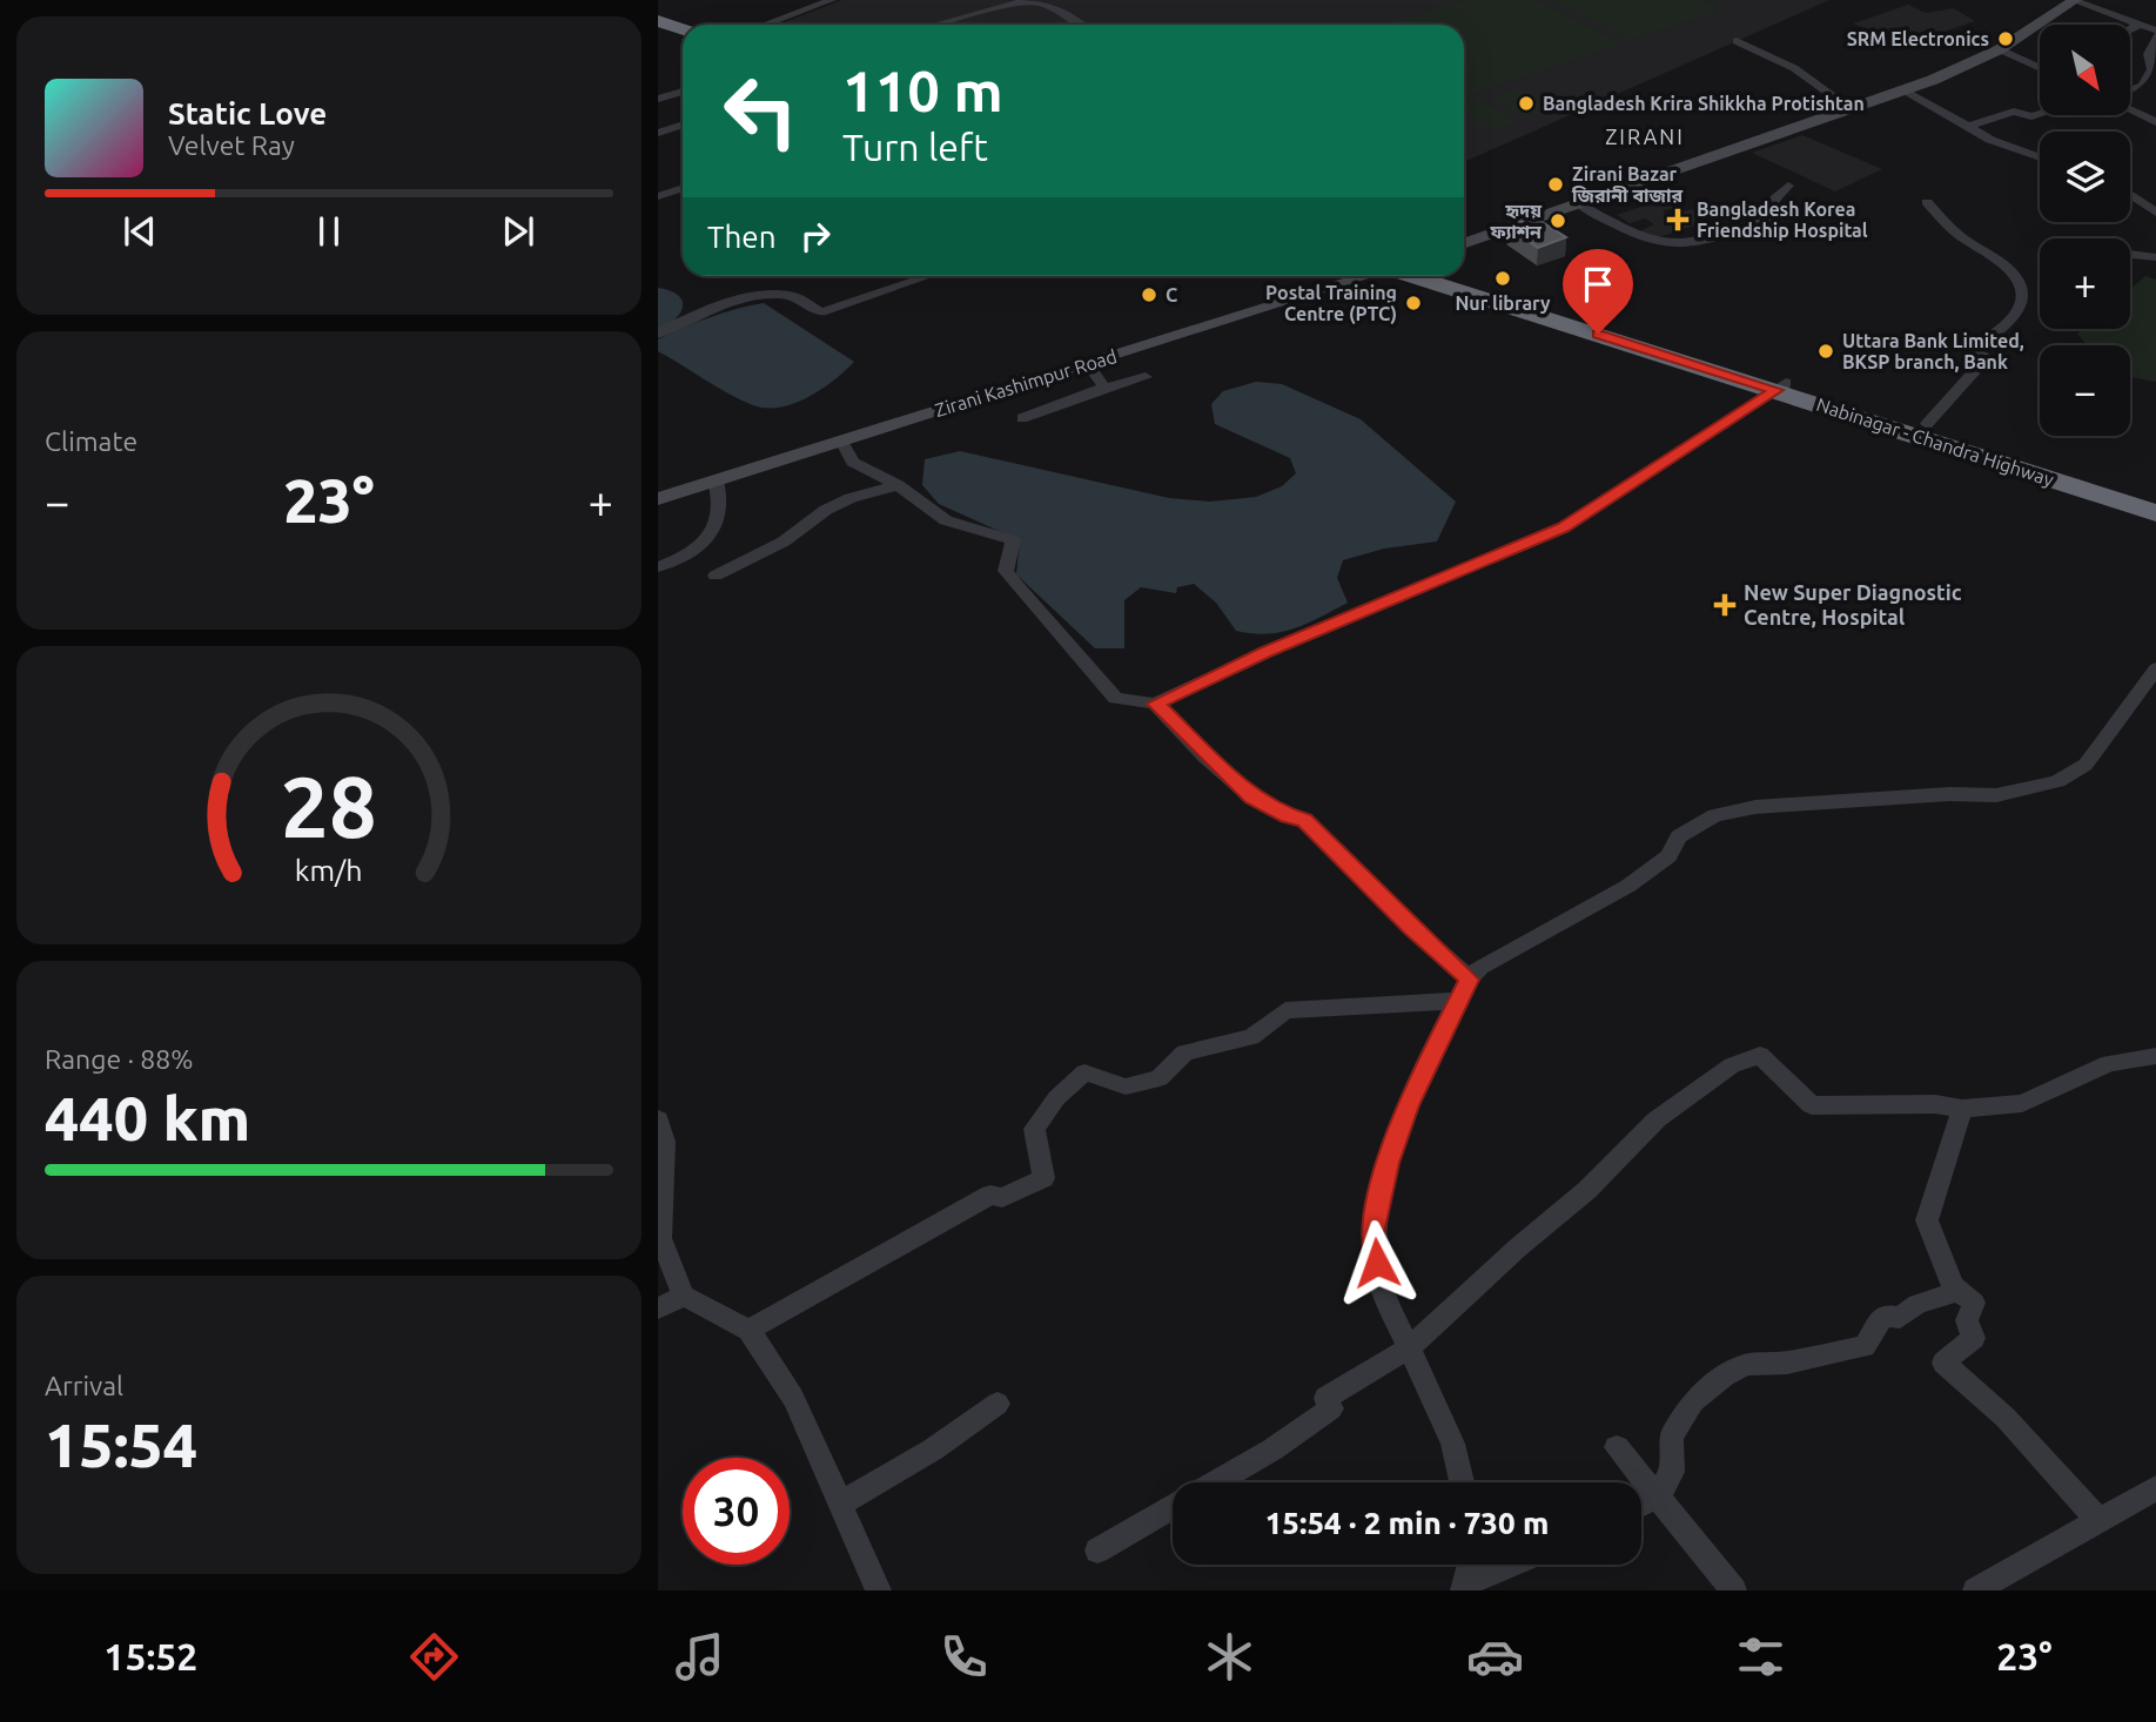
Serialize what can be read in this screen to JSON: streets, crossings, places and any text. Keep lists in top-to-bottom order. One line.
{"streets":{"highway":["Nabinagar - Chandra Highway"],"street":["Zirani Kashimpur Road"]},"districts":["ZIRANI"],"places":{"other":["SRM Electronics","Bangladesh Krira Shikkha Protishtan","Zirani Bazar জিরানী বাজার","হৃদয় ফ্যাশন","Nur library","C","Postal Training Centre (PTC)","Uttara Bank Limited, BKSP branch, Bank"],"health":["Bangladesh Korea Friendship Hospital","New Super Diagnostic Centre, Hospital"]},"north":"bottom right","page":{"map_buttons":["+","−"],"turn":["110 m","Turn left"],"song":["Static Love","Velvet Ray"],"then":"Then","tile":["Climate",["Range · 88%","440 km"],["Arrival","15:54"]],"heat":["−","23°","+"],"limit":"30","trip":"15:54 · 2 min · 730 m","tabs":["15:52","23°"],"gauge":["28","km/h"]}}
